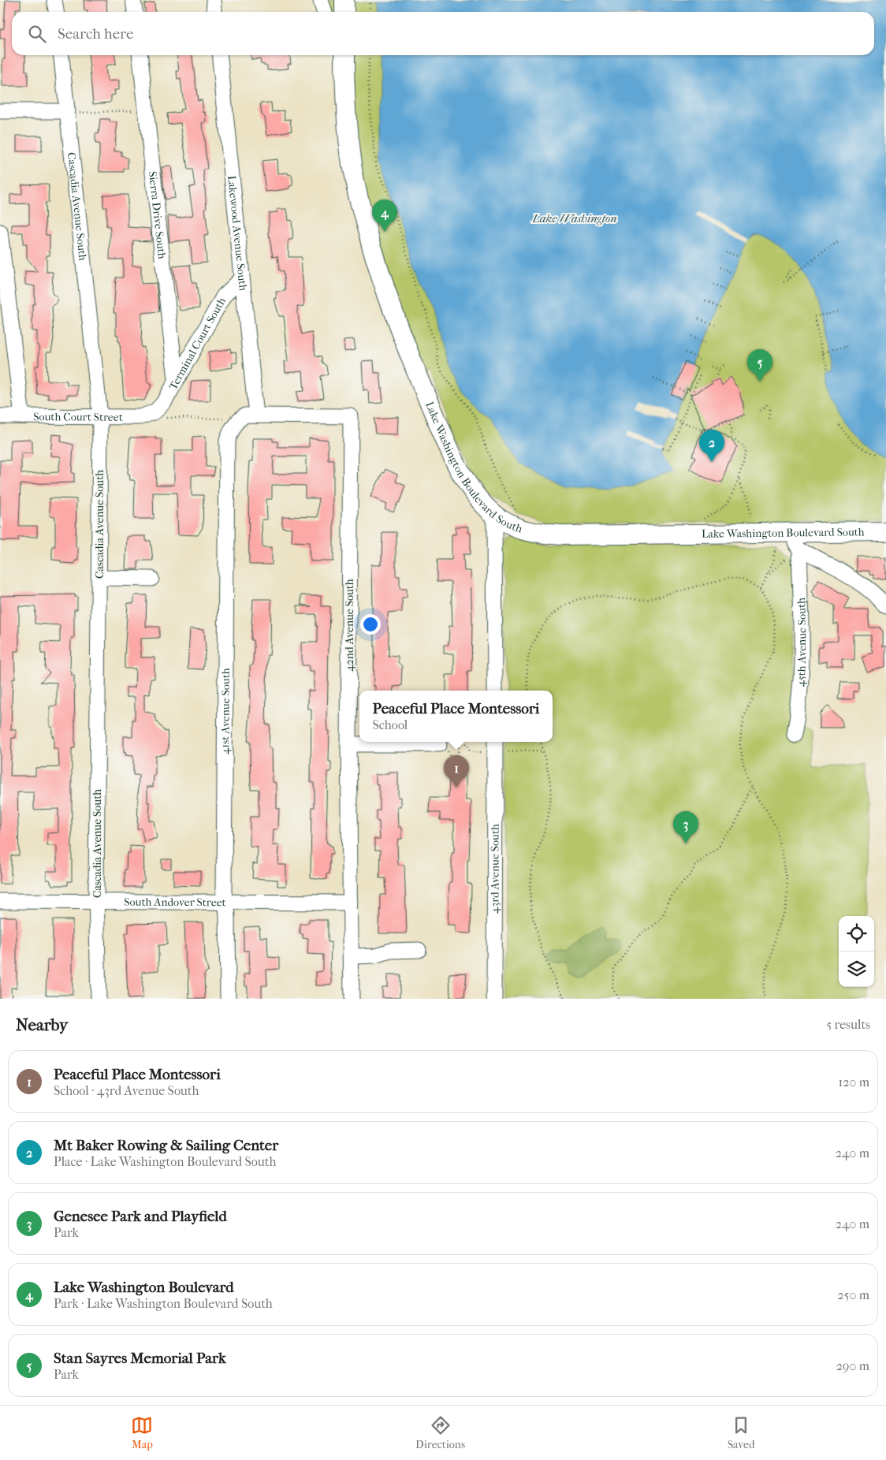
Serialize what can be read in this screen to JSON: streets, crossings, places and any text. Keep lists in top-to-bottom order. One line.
{"streets":{"main road":["Lake Washington Boulevard South"],"street":["Cascadia Avenue South","Sierra Drive South","Lakewood Avenue South","Terminal Court South","South Court Street","42nd Avenue South","45th Avenue South","41st Avenue South","43rd Avenue South","South Andover Street"]},"crossings":[["Cascadia Avenue South","South Court Street"],["Cascadia Avenue South","South Andover Street"],["Sierra Drive South","Terminal Court South"],["Lakewood Avenue South","Terminal Court South"],["Lakewood Avenue South","42nd Avenue South"],["Lakewood Avenue South","41st Avenue South"],["Terminal Court South","South Court Street"],["42nd Avenue South","41st Avenue South"],["42nd Avenue South","South Andover Street"],["41st Avenue South","South Andover Street"]],"water":["Lake Washington"],"page":{"search":"Search here","pins":["4","5","2","1","3"],"popup":["Peaceful Place Montessori","School"],"heading":["Nearby","5 results"],"list":[{"mark":"1","name":"Peaceful Place Montessori","note":"School · 43rd Avenue South","value":"120 m"},{"mark":"2","name":"Mt Baker Rowing & Sailing Center","note":"Place · Lake Washington Boulevard South","value":"240 m"},{"mark":"3","name":"Genesee Park and Playfield","note":"Park","value":"240 m"},{"mark":"4","name":"Lake Washington Boulevard","note":"Park · Lake Washington Boulevard South","value":"250 m"},{"mark":"5","name":"Stan Sayres Memorial Park","note":"Park","value":"290 m"}],"nav":["Map","Directions","Saved"]}}
